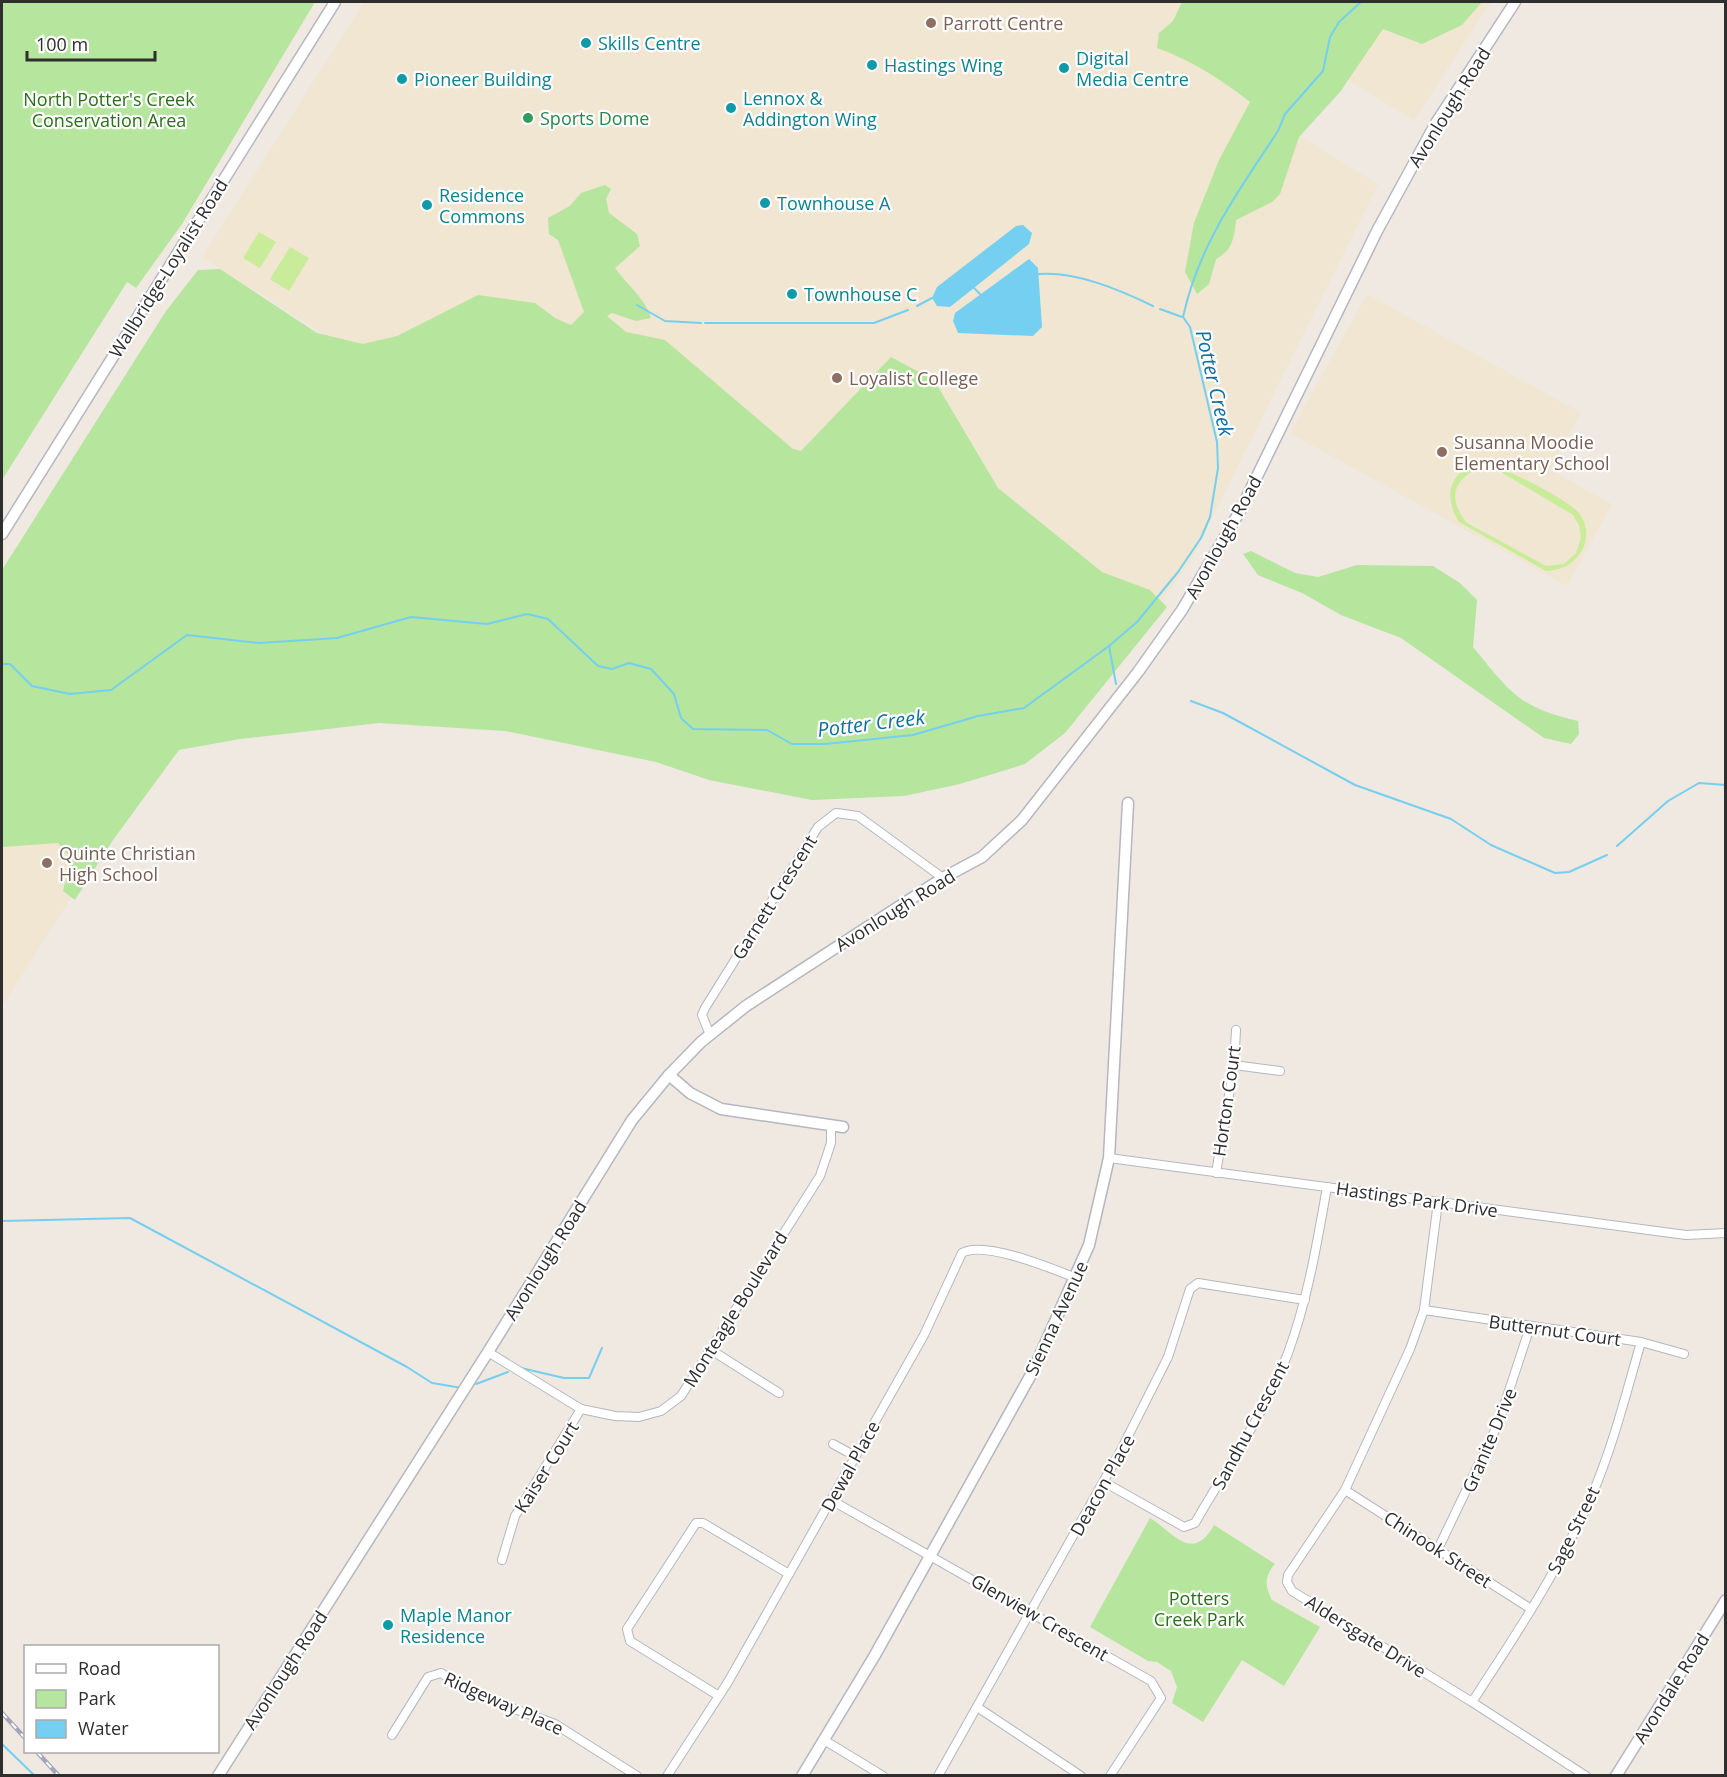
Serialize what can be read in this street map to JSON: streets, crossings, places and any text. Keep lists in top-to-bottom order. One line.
{"streets":{"street":["Avonlough Road","Wallbridge-Loyalist Road","Garnett Crescent","Horton Court","Hastings Park Drive","Monteagle Boulevard","Sienna Avenue","Butternut Court","Sandhu Crescent","Granite Drive","Dewal Place","Kaiser Court","Deacon Place","Sage Street","Chinook Street","Glenview Crescent","Aldersgate Drive","Avondale Road","Ridgeway Place"]},"crossings":[["Avonlough Road","Garnett Crescent"],["Avonlough Road","Monteagle Boulevard"],["Horton Court","Hastings Park Drive"],["Hastings Park Drive","Sienna Avenue"],["Hastings Park Drive","Sandhu Crescent"],["Hastings Park Drive","Aldersgate Drive"],["Monteagle Boulevard","Kaiser Court"],["Sienna Avenue","Dewal Place"],["Sienna Avenue","Glenview Crescent"],["Butternut Court","Granite Drive"],["Butternut Court","Sage Street"],["Butternut Court","Aldersgate Drive"],["Sandhu Crescent","Deacon Place"],["Granite Drive","Chinook Street"],["Dewal Place","Glenview Crescent"],["Deacon Place","Glenview Crescent"],["Sage Street","Chinook Street"],["Sage Street","Aldersgate Drive"],["Chinook Street","Aldersgate Drive"]],"water":["Potter Creek"],"parks":["North Potter's Creek Conservation Area","Potters Creek Park"],"places":["Parrott Centre","Skills Centre","Hastings Wing","Digital Media Centre","Pioneer Building","Lennox & Addington Wing","Sports Dome","Townhouse A","Residence Commons","Townhouse C","Loyalist College","Susanna Moodie Elementary School","Quinte Christian High School","Maple Manor Residence"],"legend":["Road","Park","Water"],"scale_bar":"100 m"}
